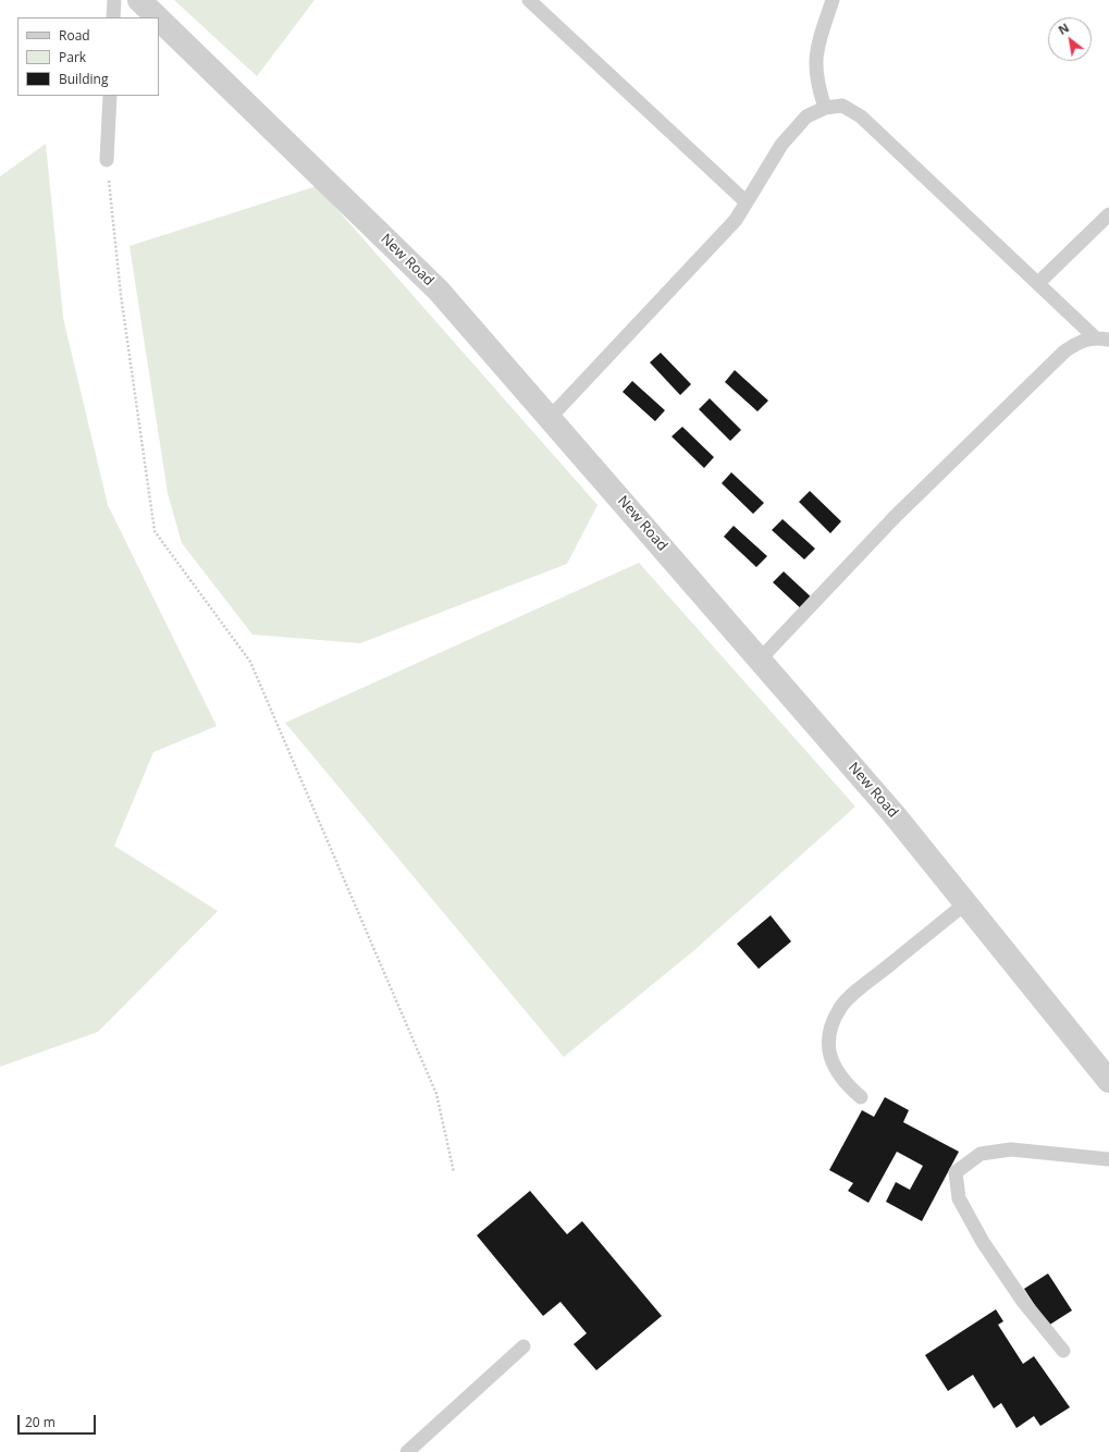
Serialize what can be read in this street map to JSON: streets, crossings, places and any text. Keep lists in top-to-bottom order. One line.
{"streets":{"street":["New Road"]},"legend":["Road","Park","Building"],"scale_bar":"20 m","north":"top left"}
